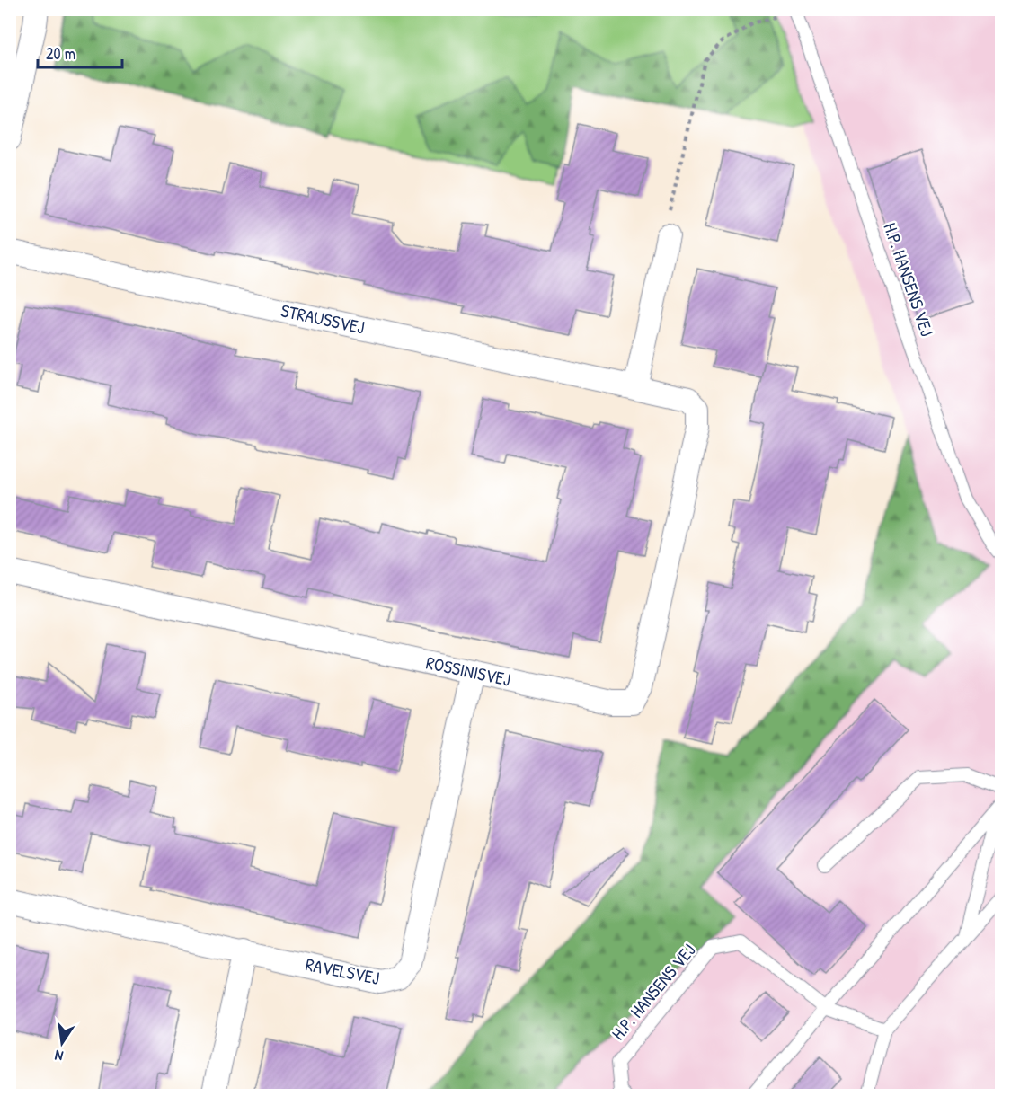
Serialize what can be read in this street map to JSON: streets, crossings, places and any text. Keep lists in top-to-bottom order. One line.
{"streets":{"street":["STRAUSSVEJ","ROSSINISVEJ","RAVELSVEJ"],"lane":["H.P. HANSENS VEJ"]},"crossings":[["STRAUSSVEJ","ROSSINISVEJ"],["ROSSINISVEJ","RAVELSVEJ"]],"scale_bar":"20 m","north":"bottom"}
